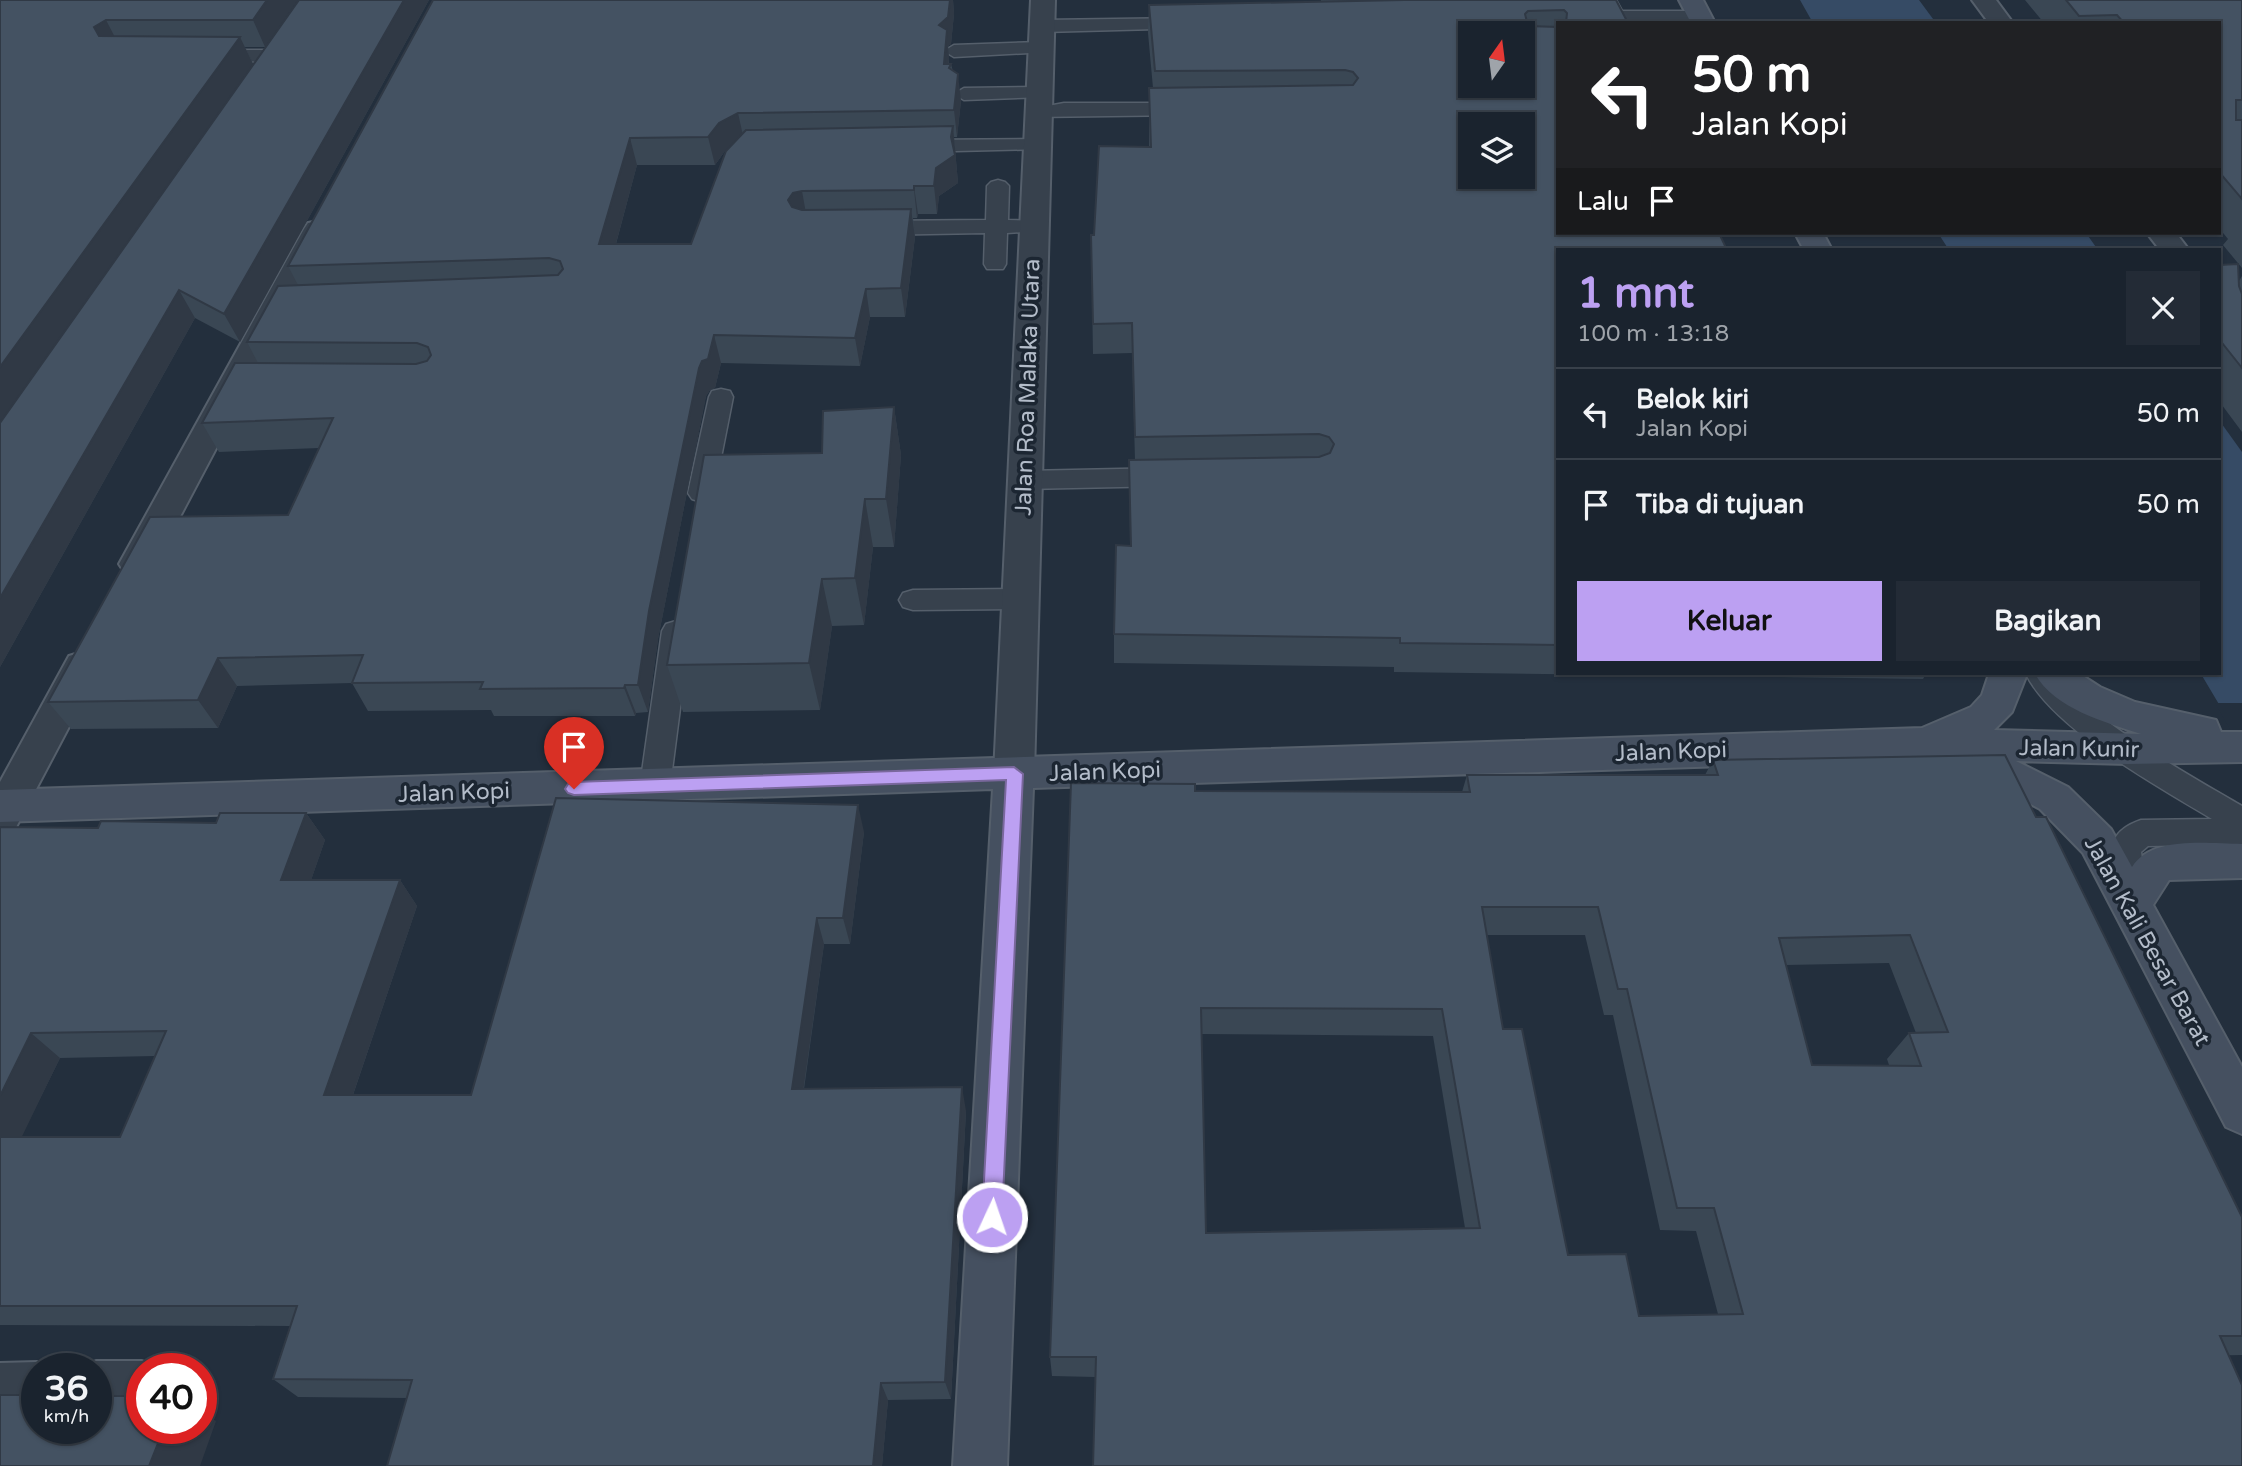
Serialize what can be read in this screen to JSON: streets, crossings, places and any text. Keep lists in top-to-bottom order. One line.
{"streets":{"street":["Jalan Roa Malaka Utara","Jalan Kunir","Jalan Kopi","Jalan Kali Besar Barat"]},"crossings":[["Jalan Roa Malaka Utara","Jalan Kopi"],["Jalan Kunir","Jalan Kopi"],["Jalan Kunir","Jalan Kali Besar Barat"],["Jalan Kopi","Jalan Kali Besar Barat"]],"north":"top","page":{"turn":["50 m","Jalan Kopi"],"then":"Lalu","heading":["1 mnt","100 m · 13:18"],"list":[{"name":"Belok kiri","note":"Jalan Kopi","value":"50 m"},{"name":"Tiba di tujuan","value":"50 m"}],"buttons":["Keluar","Bagikan"],"speed":"36 km/h","limit":"40"}}
